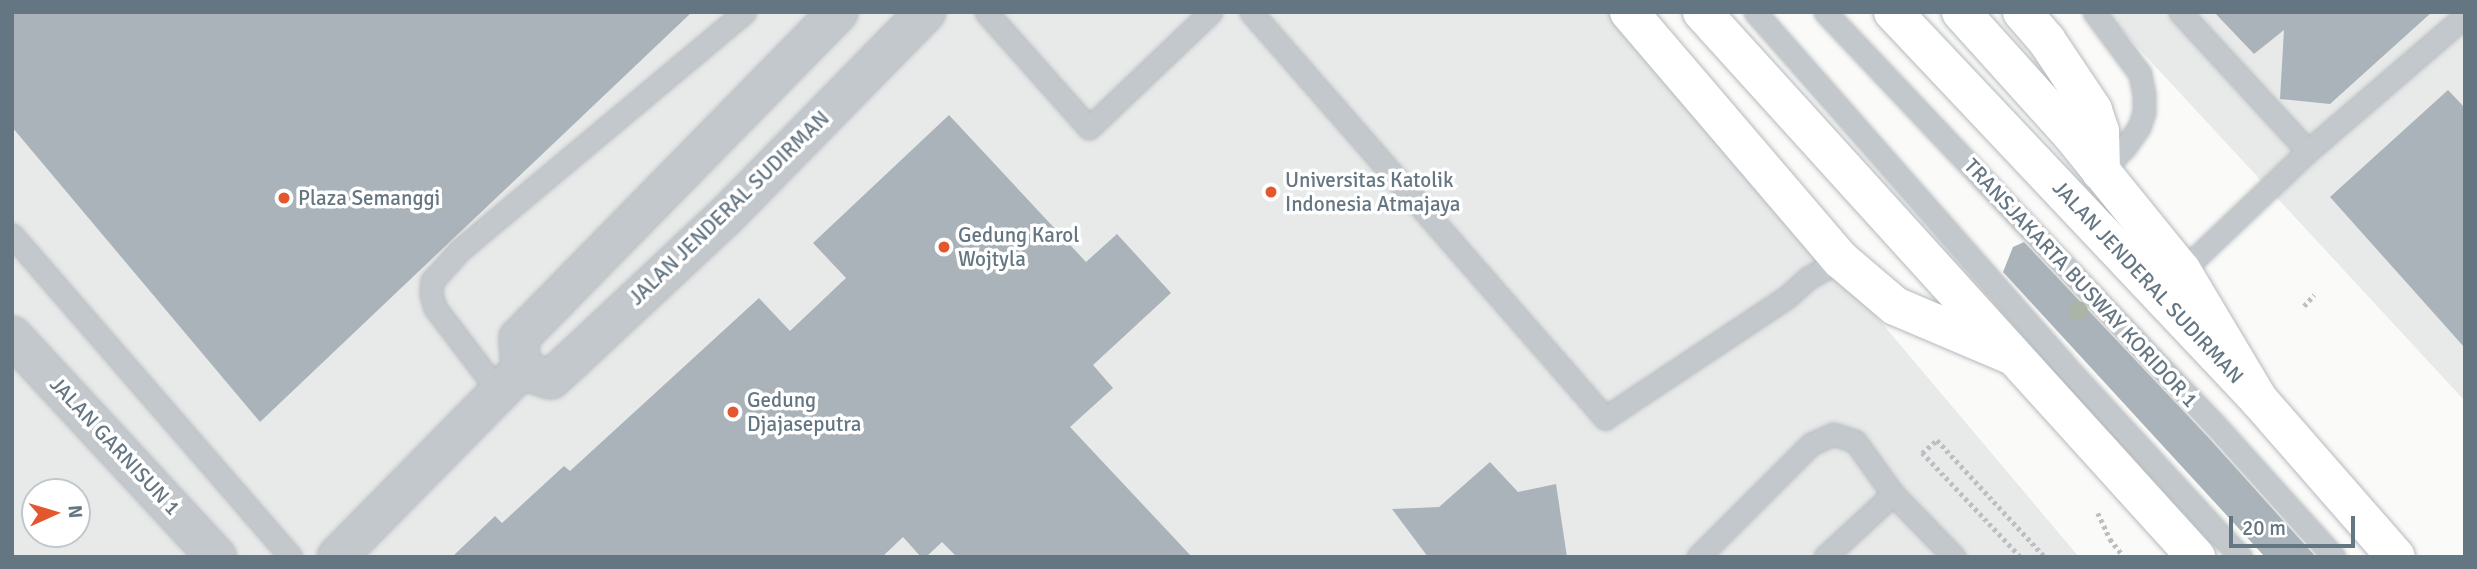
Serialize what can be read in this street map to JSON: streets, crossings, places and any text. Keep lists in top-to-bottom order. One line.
{"streets":{"main road":["JALAN JENDERAL SUDIRMAN"],"street":["JALAN GARNISUN 1"],"lane":["TRANSJAKARTA BUSWAY KORIDOR 1"]},"places":["Universitas Katolik Indonesia Atmajaya","Plaza Semanggi","Gedung Karol Wojtyla","Gedung Djajaseputra"],"scale_bar":"20 m","north":"right"}
